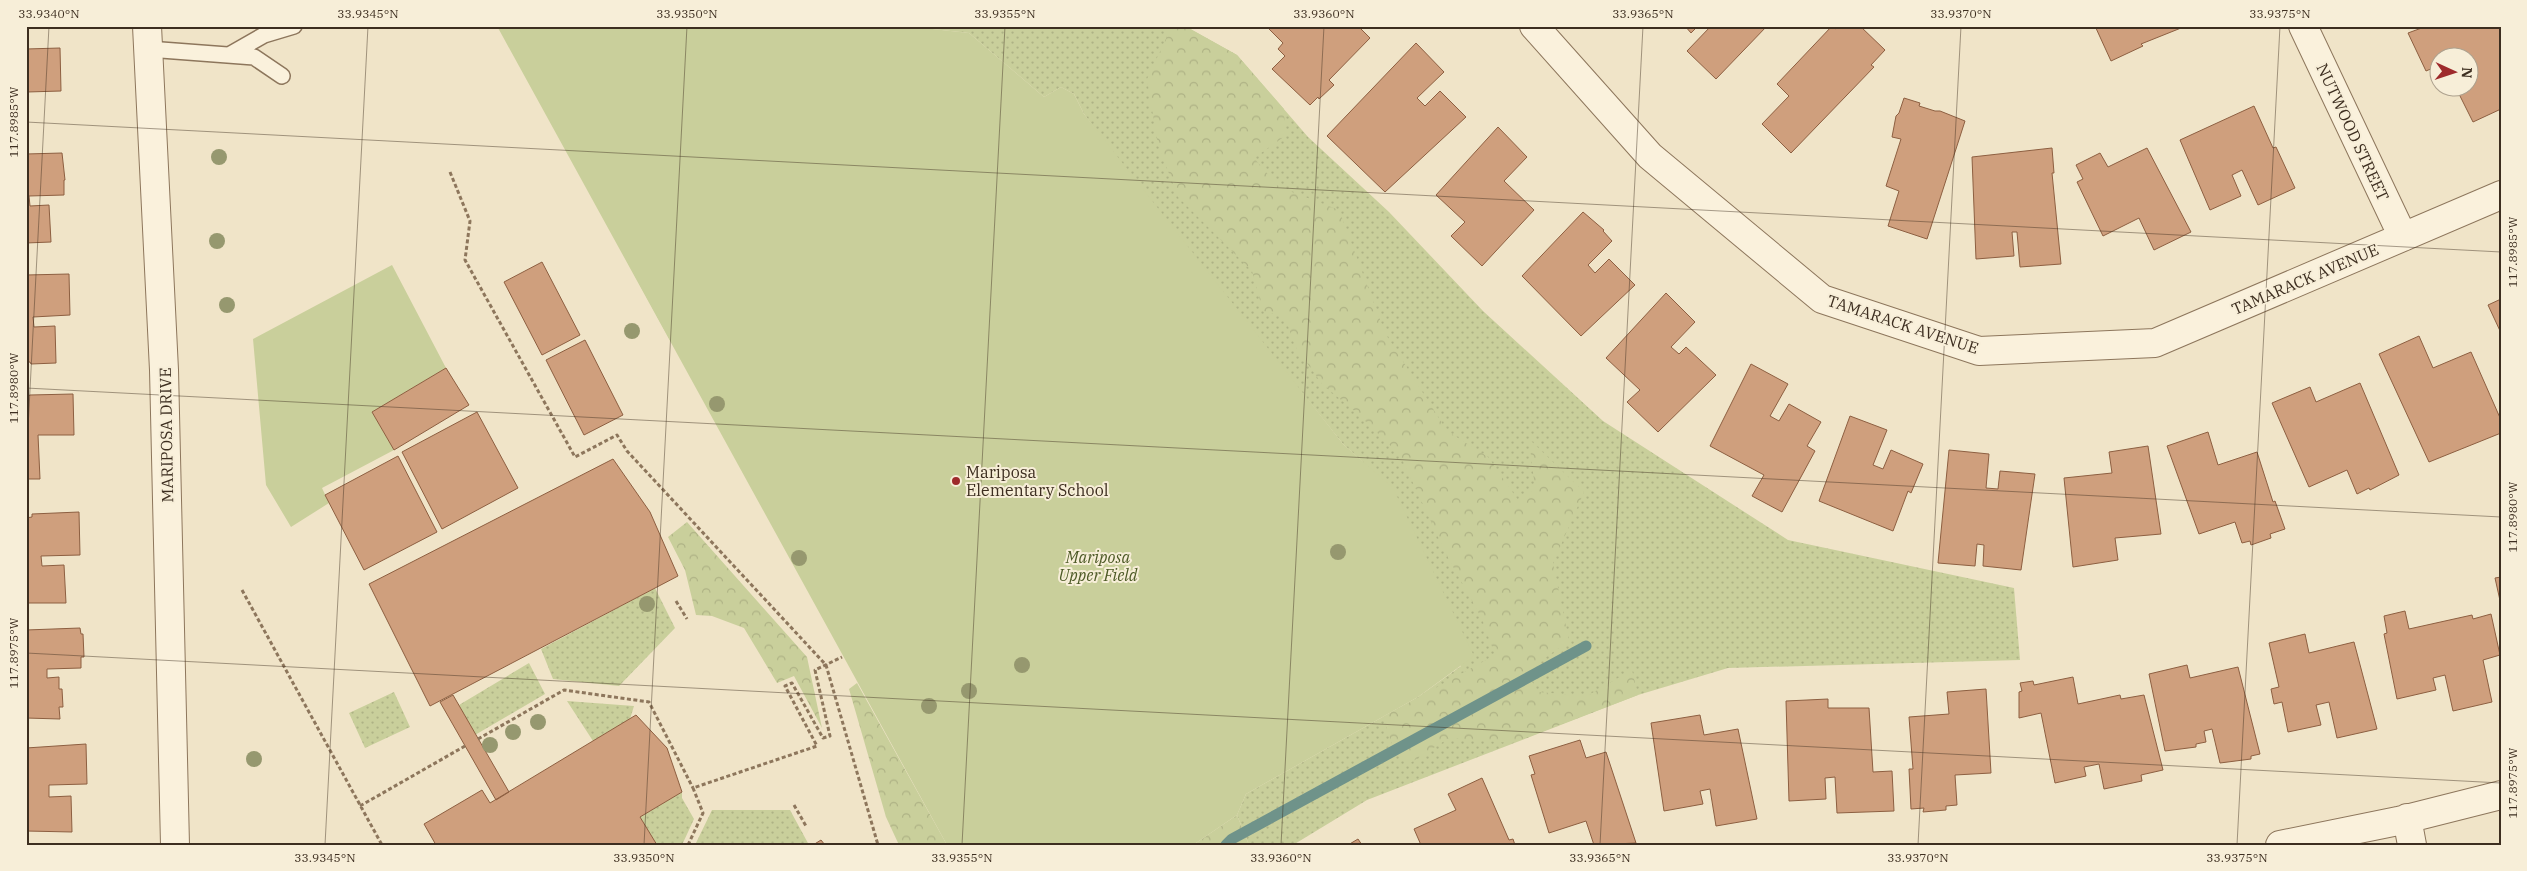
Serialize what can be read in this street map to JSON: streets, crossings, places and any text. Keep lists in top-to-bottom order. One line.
{"streets":{"street":["NUTWOOD STREET","TAMARACK AVENUE","MARIPOSA DRIVE"]},"crossings":[["NUTWOOD STREET","TAMARACK AVENUE"]],"parks":["Mariposa Upper Field"],"places":["Mariposa Elementary School"],"north":"right","coordinates":["33.9340°N","33.9345°N","33.9350°N","33.9355°N","33.9360°N","33.9365°N","33.9370°N","33.9375°N","117.8985°W","117.8980°W","117.8975°W"]}
